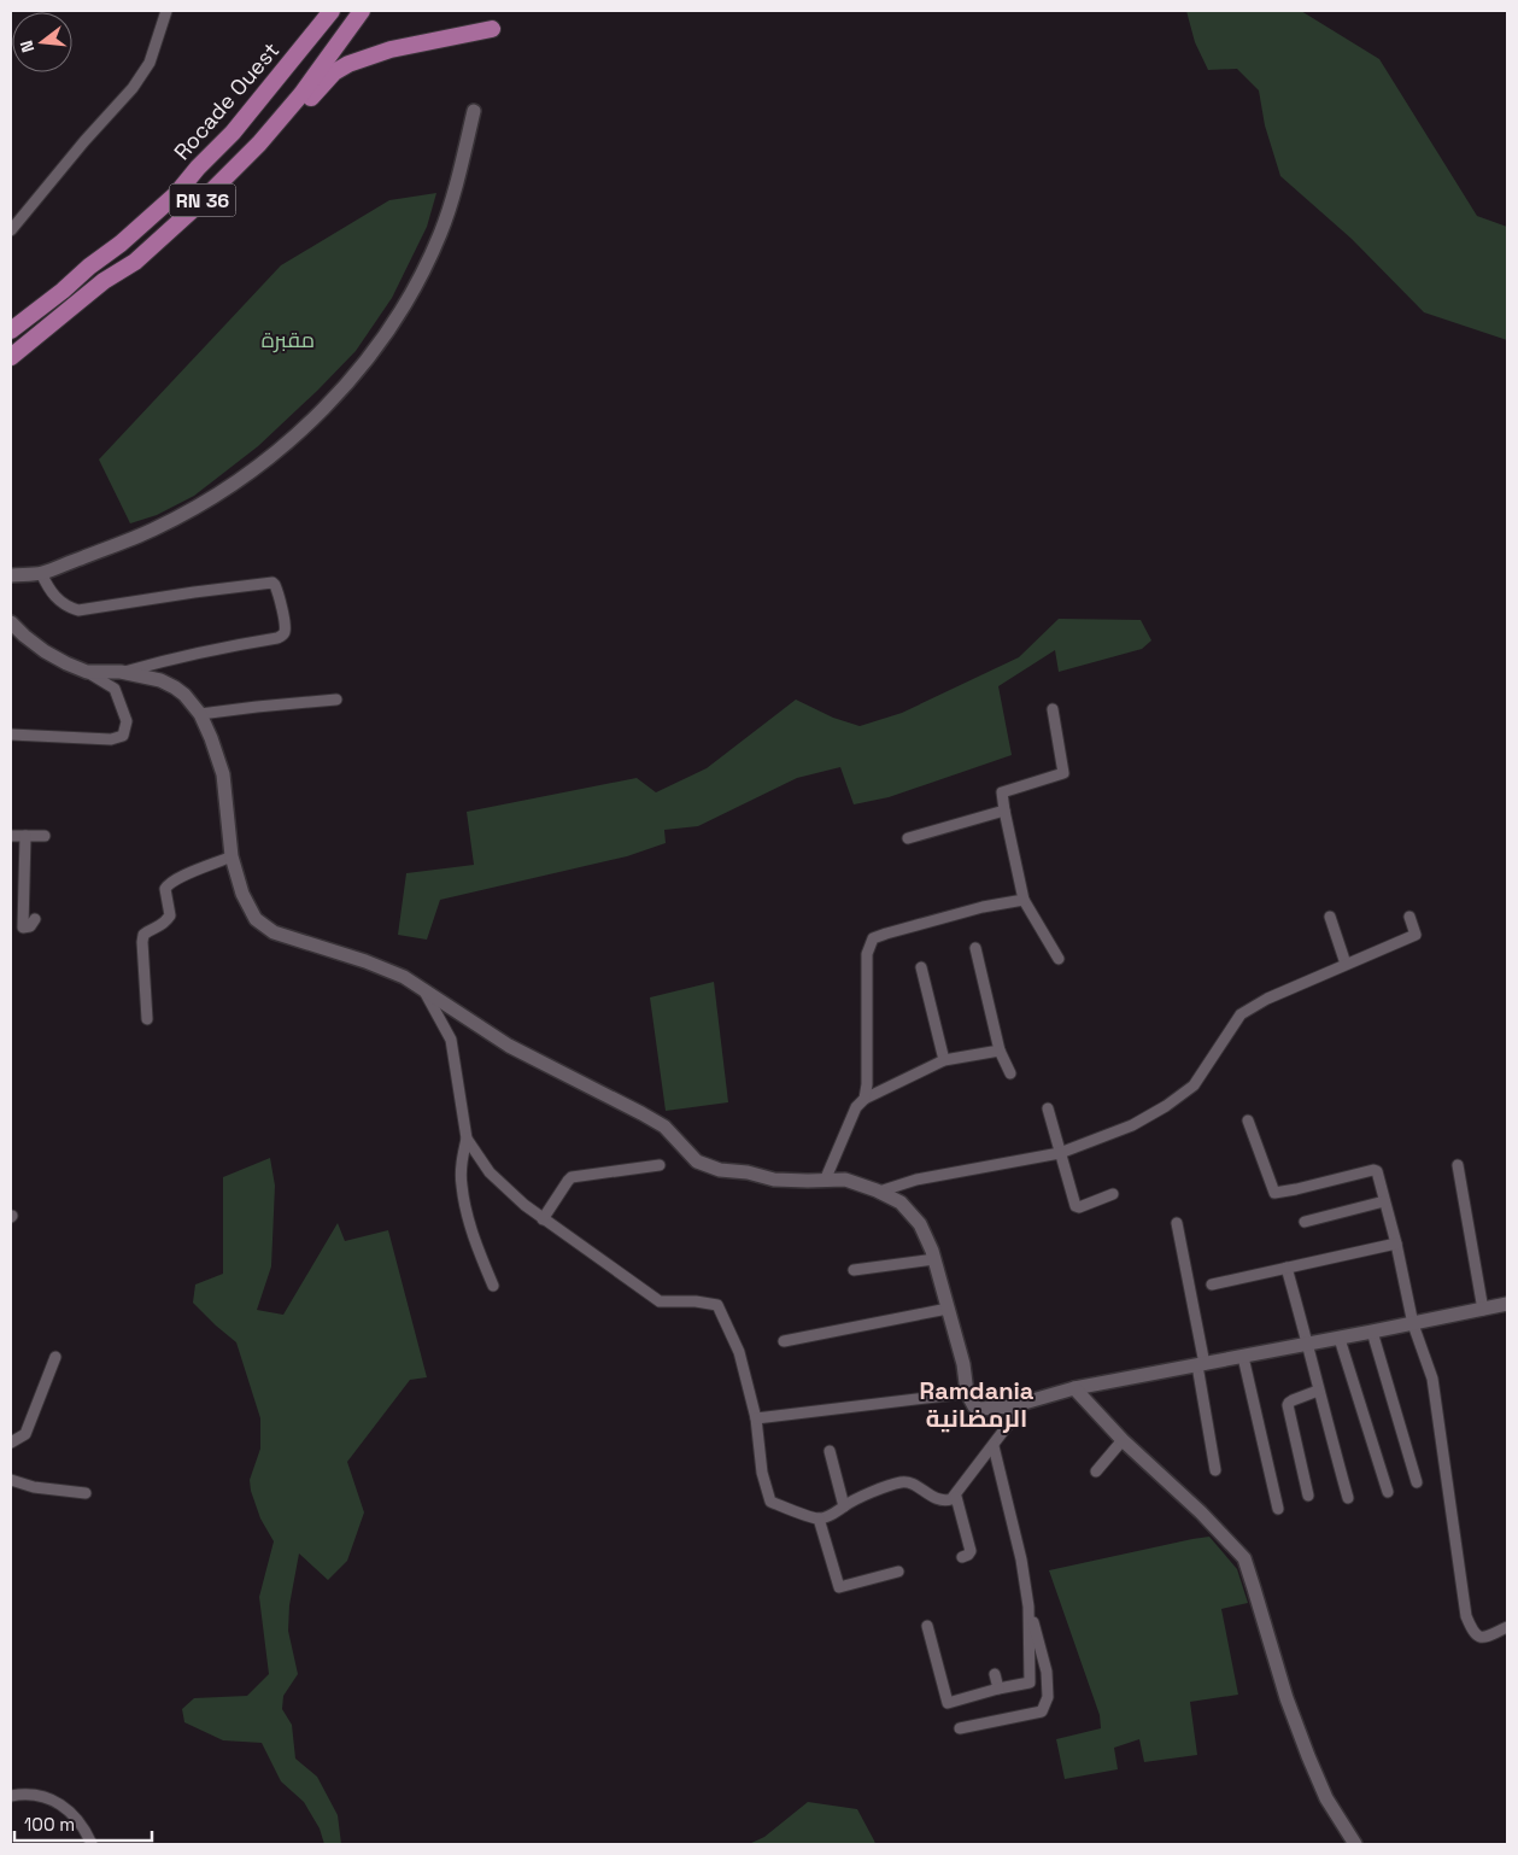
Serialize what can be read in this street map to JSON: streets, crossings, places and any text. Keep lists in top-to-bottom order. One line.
{"streets":{"highway":["Rocade Ouest","RN 36"]},"districts":["Ramdania الرمضانية"],"parks":["مقبرة"],"scale_bar":"100 m","north":"left"}
